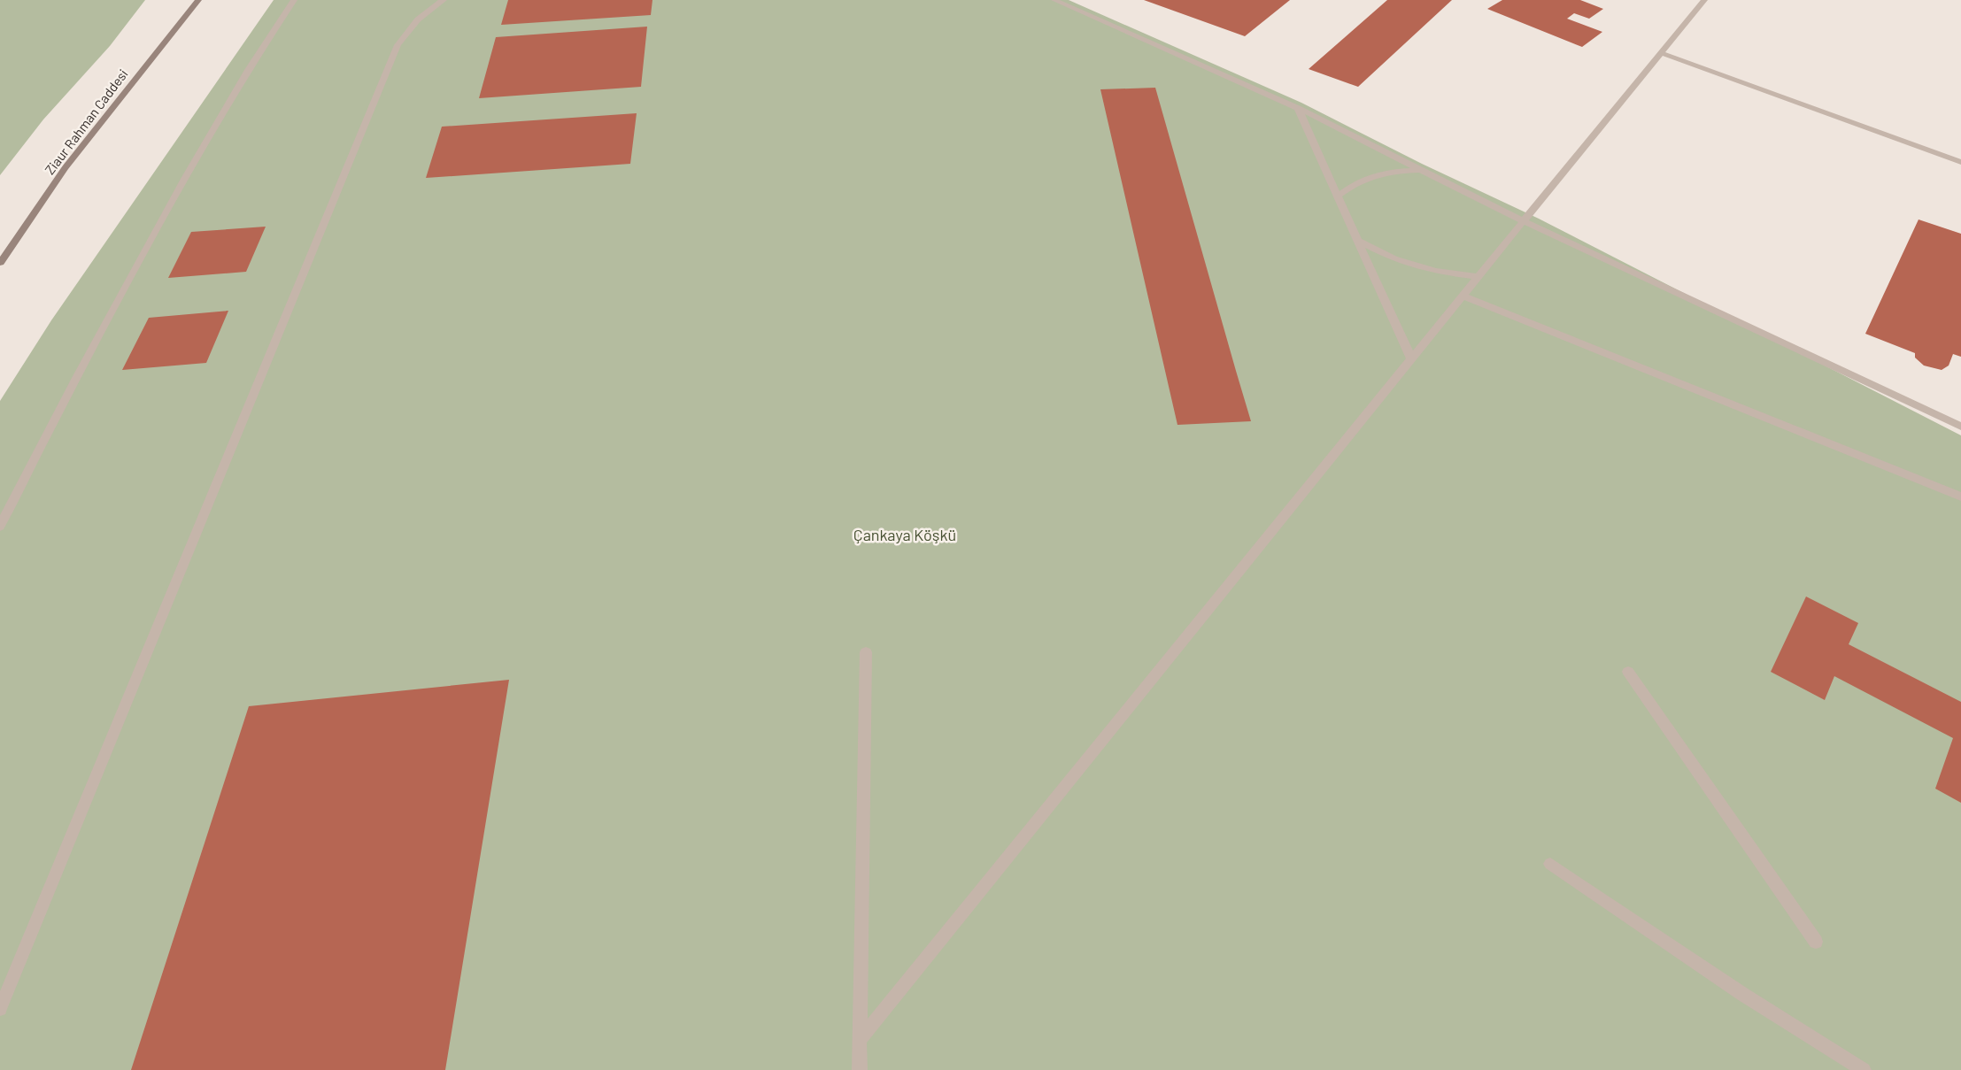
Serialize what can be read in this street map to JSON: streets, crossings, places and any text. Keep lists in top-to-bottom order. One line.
{"streets":{"main road":["Ziaur Rahman Caddesi"]},"parks":["Çankaya Köşkü"]}
